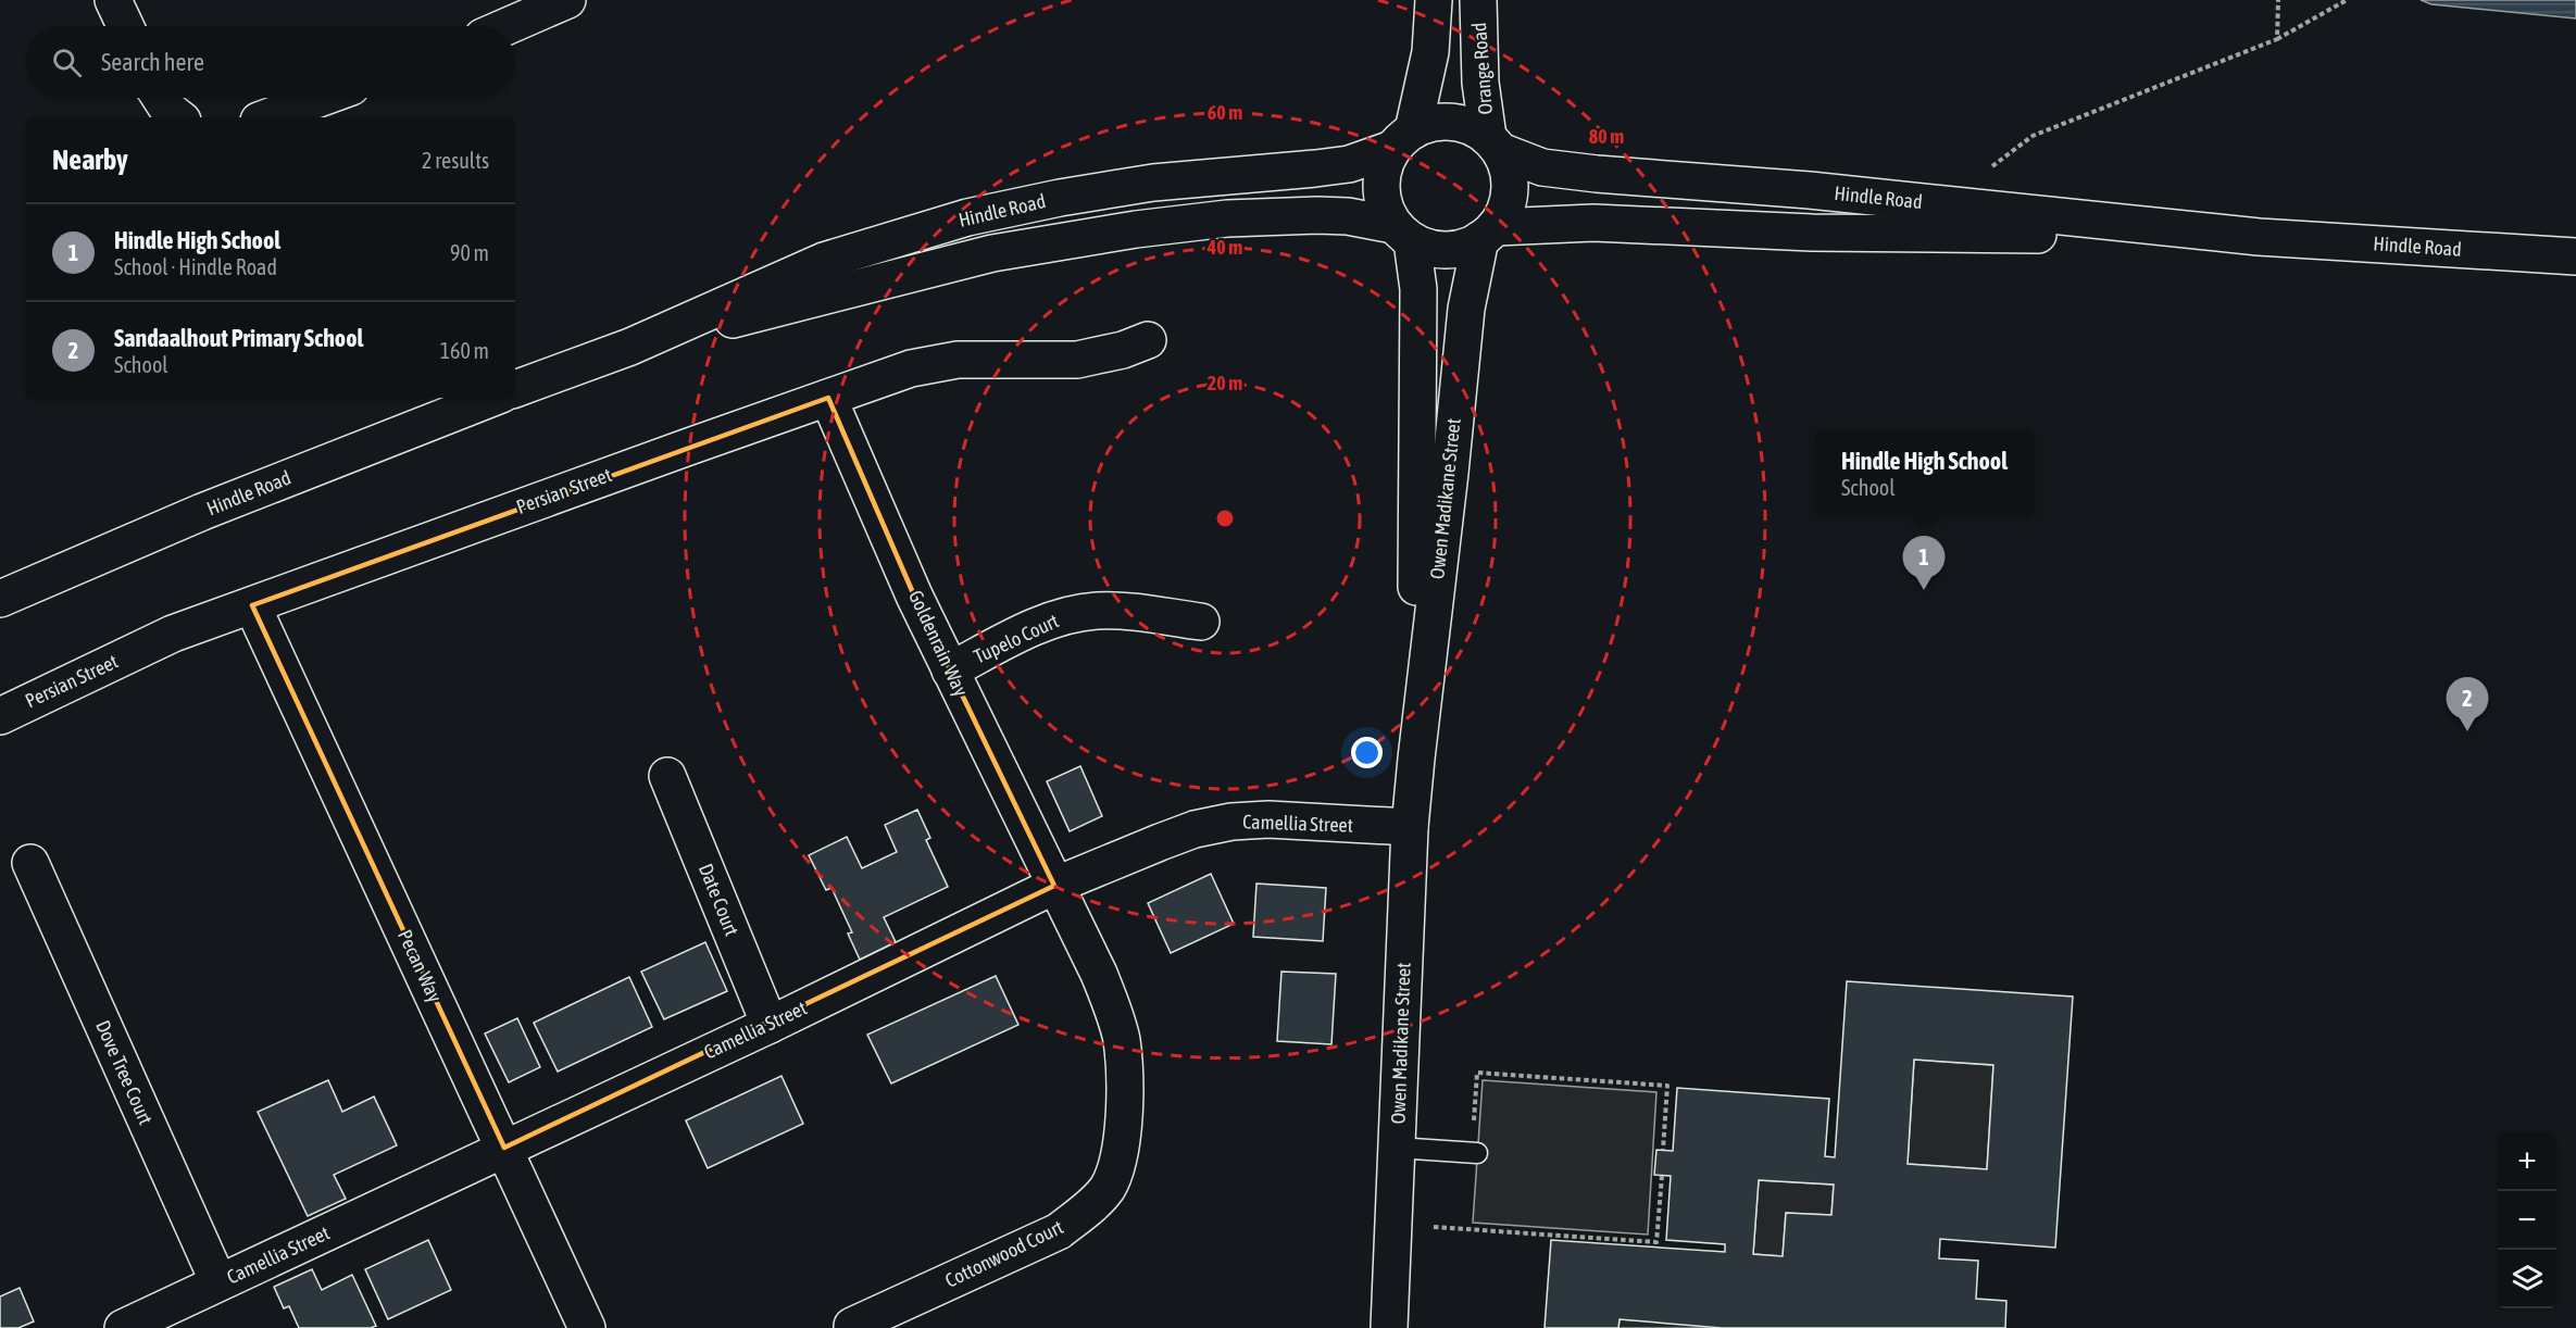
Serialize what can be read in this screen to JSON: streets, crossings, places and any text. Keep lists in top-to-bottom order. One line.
{"streets":{"street":["Orange Road","Hindle Road","Persian Street","Owen Madikane Street","Tupelo Court","Goldenrain Way","Camellia Street","Date Court","Pecan Way","Dove Tree Court","Cottonwood Court"]},"crossings":[["Orange Road","Hindle Road"],["Orange Road","Owen Madikane Street"],["Hindle Road","Owen Madikane Street"],["Persian Street","Goldenrain Way"],["Persian Street","Pecan Way"],["Owen Madikane Street","Camellia Street"],["Tupelo Court","Goldenrain Way"],["Goldenrain Way","Camellia Street"],["Goldenrain Way","Cottonwood Court"],["Camellia Street","Date Court"],["Camellia Street","Pecan Way"],["Camellia Street","Dove Tree Court"],["Camellia Street","Cottonwood Court"]],"page":{"search":"Search here","heading":["Nearby","2 results"],"list":[{"mark":"1","name":"Hindle High School","note":"School · Hindle Road","value":"90 m"},{"mark":"2","name":"Sandaalhout Primary School","note":"School","value":"160 m"}],"popup":["Hindle High School","School"],"pins":["1","2"],"map_buttons":["+","−"]},"rings":["60 m","80 m","40 m","20 m"]}
